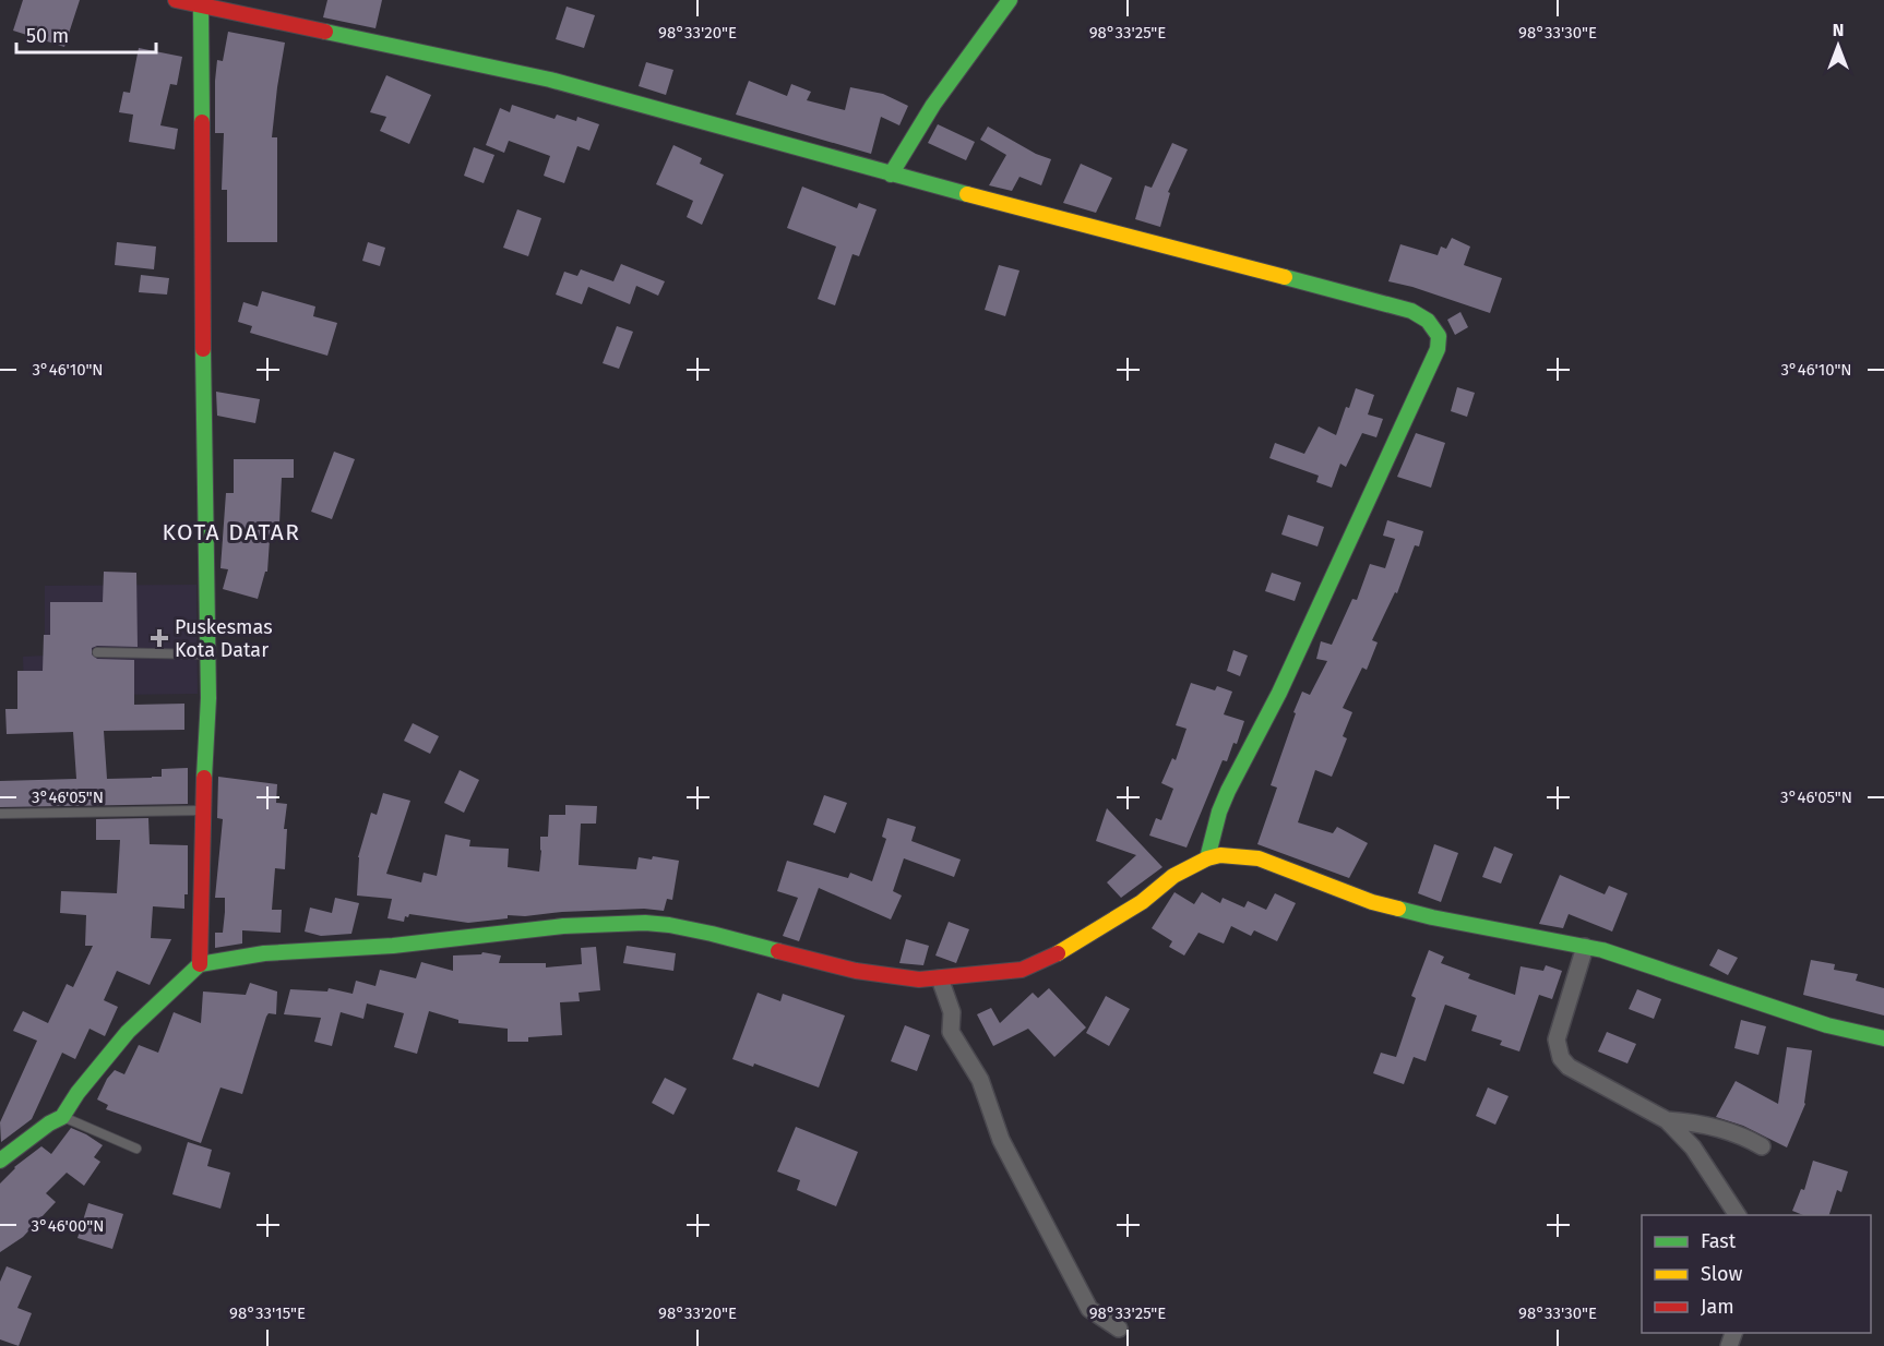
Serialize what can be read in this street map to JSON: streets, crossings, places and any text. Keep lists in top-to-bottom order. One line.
{"districts":["KOTA DATAR"],"places":{"health":["Puskesmas Kota Datar"]},"legend":["Fast","Slow","Jam"],"scale_bar":"50 m","north":"top","coordinates":["98°33'20\"E","98°33'25\"E","98°33'30\"E","3°46'10\"N","3°46'05\"N","3°46'00\"N","98°33'15\"E"]}
